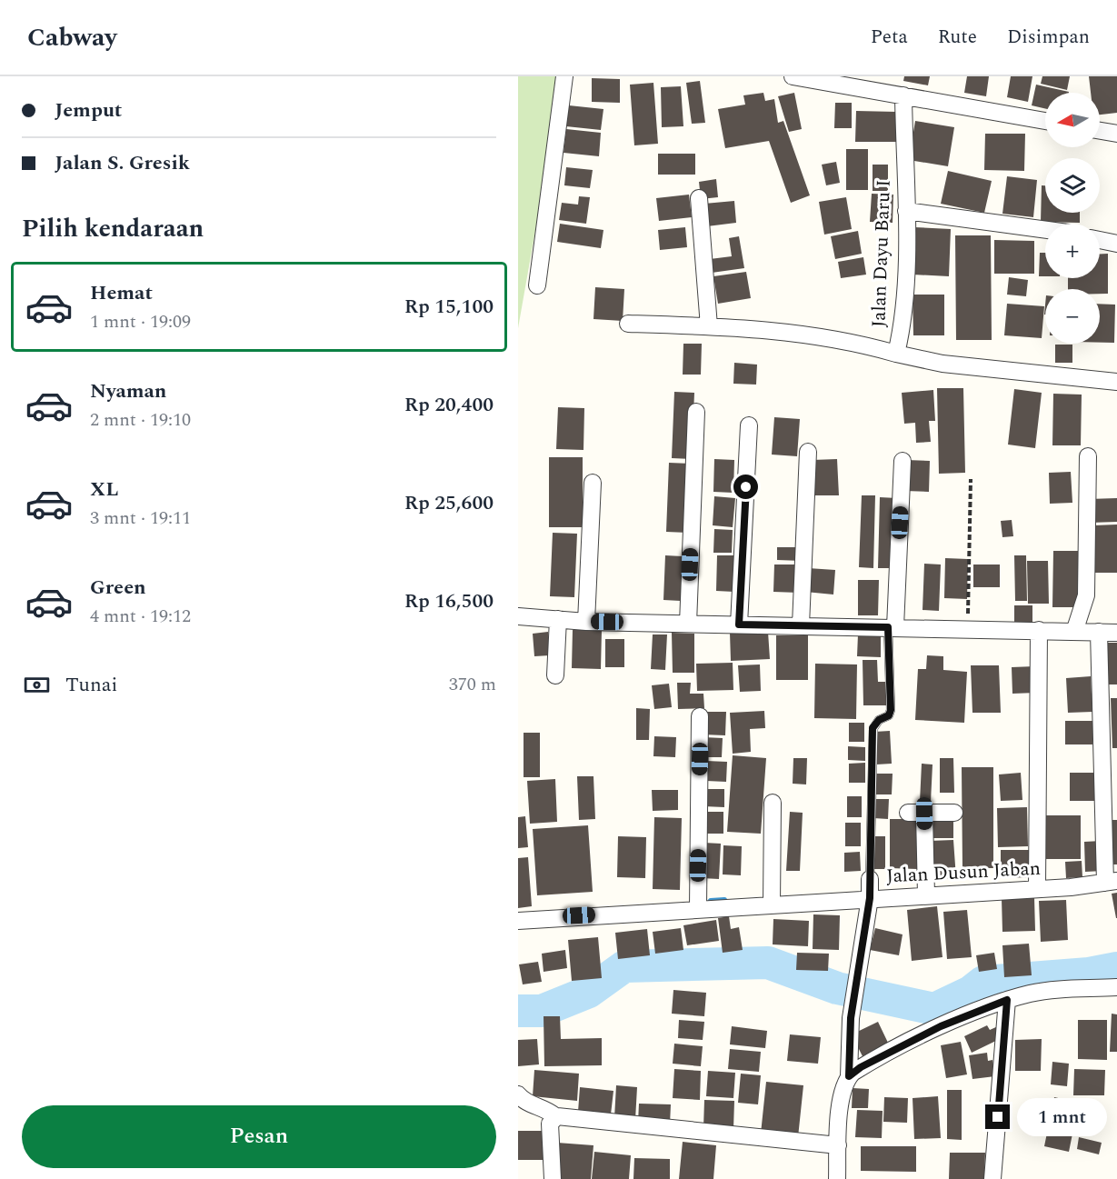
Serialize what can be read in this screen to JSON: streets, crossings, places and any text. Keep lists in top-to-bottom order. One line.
{"streets":{"street":["Jalan Dayu Baru I","Jalan Dusun Jaban"]},"north":"left","page":{"header":"Cabway","nav":["Peta","Rute","Disimpan"],"banner":["Jemput","Jalan S. Gresik"],"map_buttons":["+","−"],"heading":"Pilih kendaraan","list":[{"name":"Hemat","note":"1 mnt · 19:09","value":"Rp 15,100"},{"name":"Nyaman","note":"2 mnt · 19:10","value":"Rp 20,400"},{"name":"XL","note":"3 mnt · 19:11","value":"Rp 25,600"},{"name":"Green","note":"4 mnt · 19:12","value":"Rp 16,500"}],"pay":["Tunai","370 m"],"buttons":"Pesan","bubble":"1 mnt"}}
